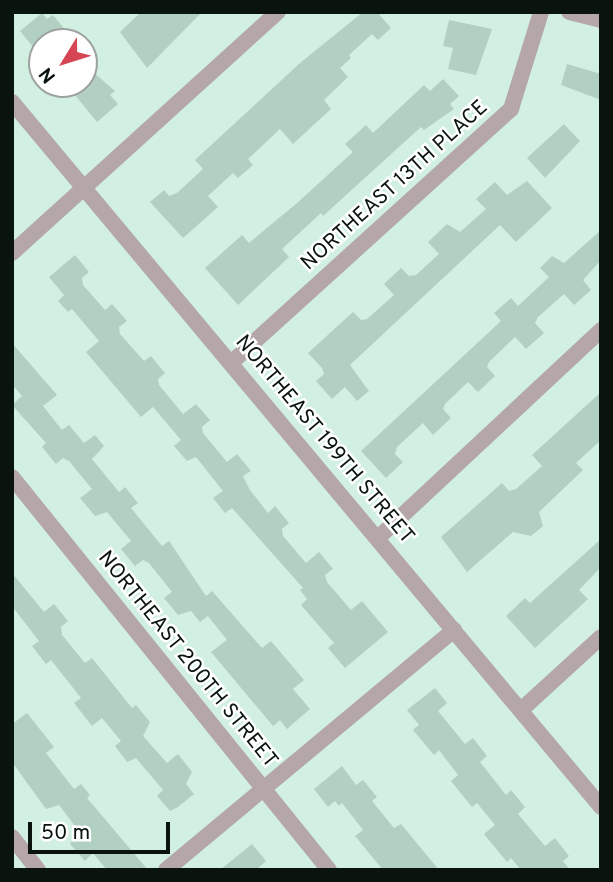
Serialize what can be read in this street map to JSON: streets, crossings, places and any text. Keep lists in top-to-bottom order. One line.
{"streets":{"street":["NORTHEAST 13TH PLACE","NORTHEAST 199TH STREET","NORTHEAST 200TH STREET"]},"crossings":[["NORTHEAST 13TH PLACE","NORTHEAST 199TH STREET"]],"scale_bar":"50 m","north":"bottom left"}
